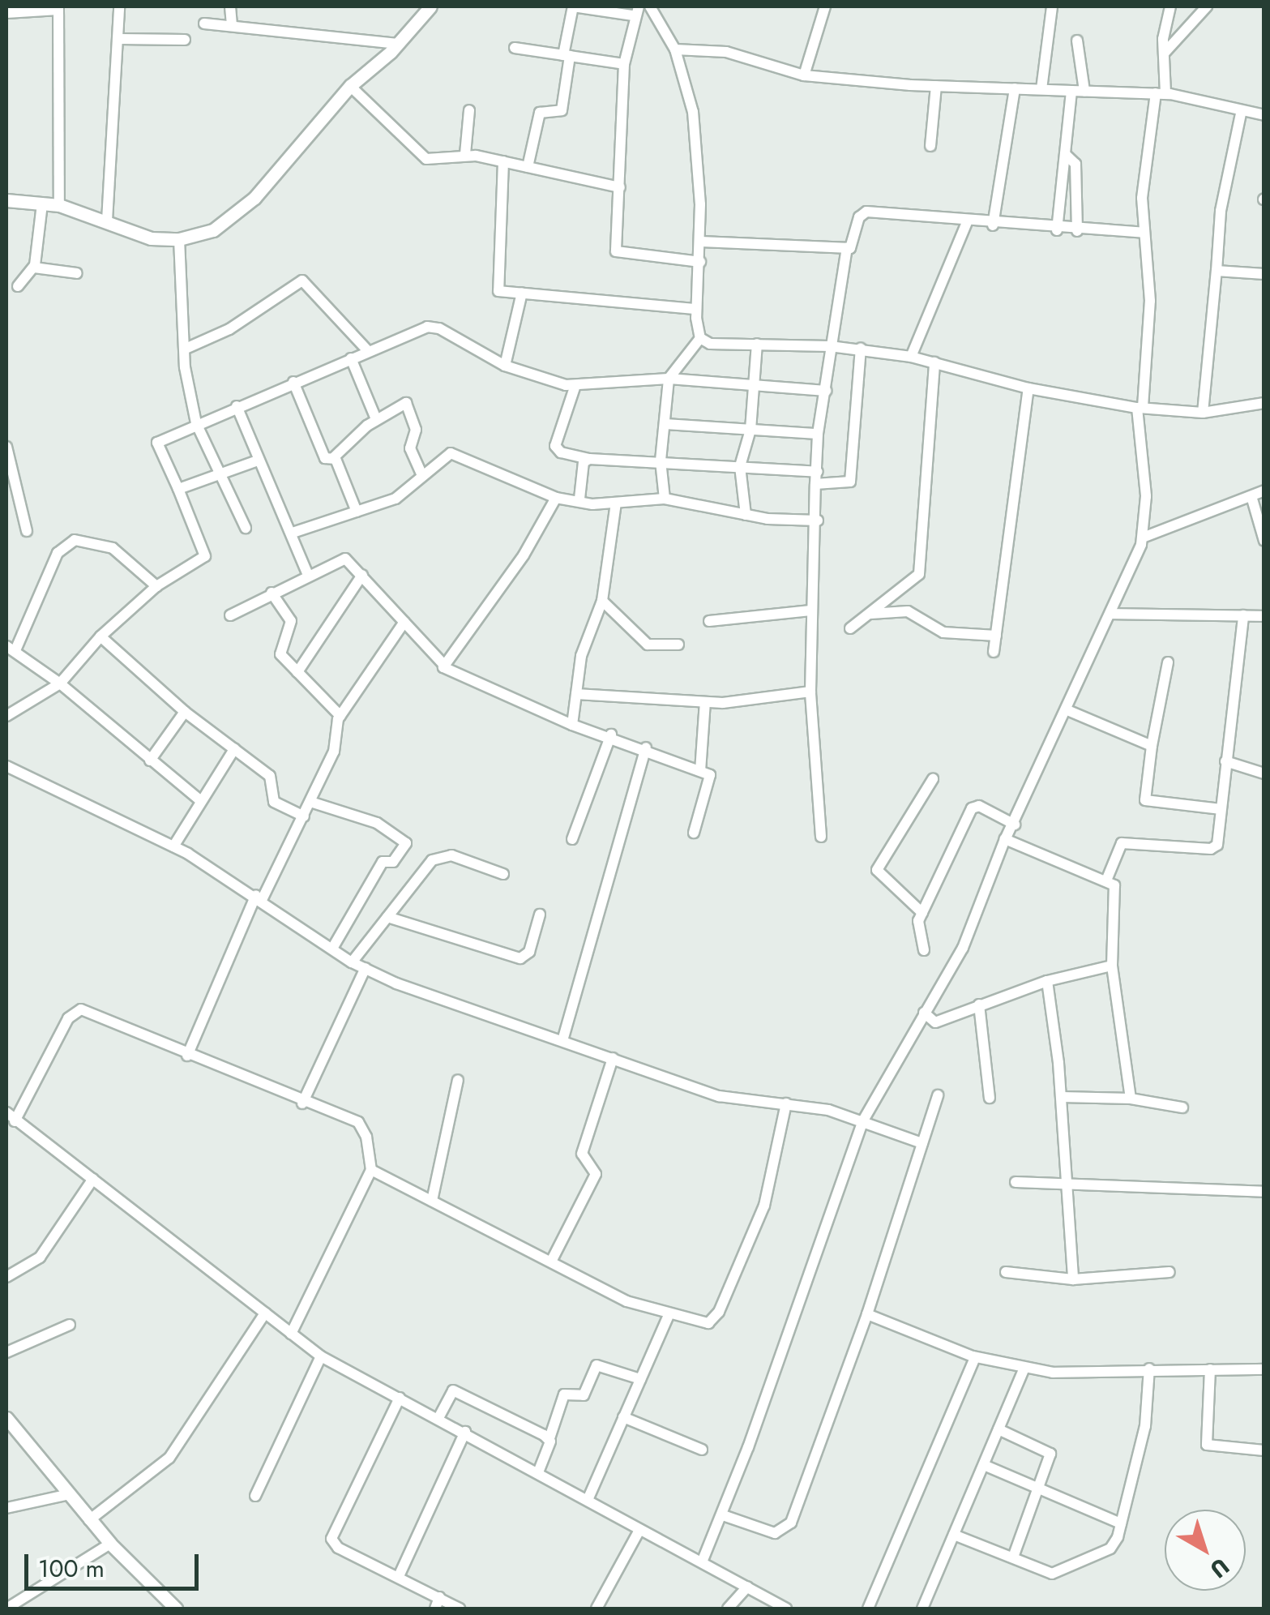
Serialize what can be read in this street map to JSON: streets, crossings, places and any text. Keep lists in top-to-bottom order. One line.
{"scale_bar":"100 m","north":"bottom right"}
